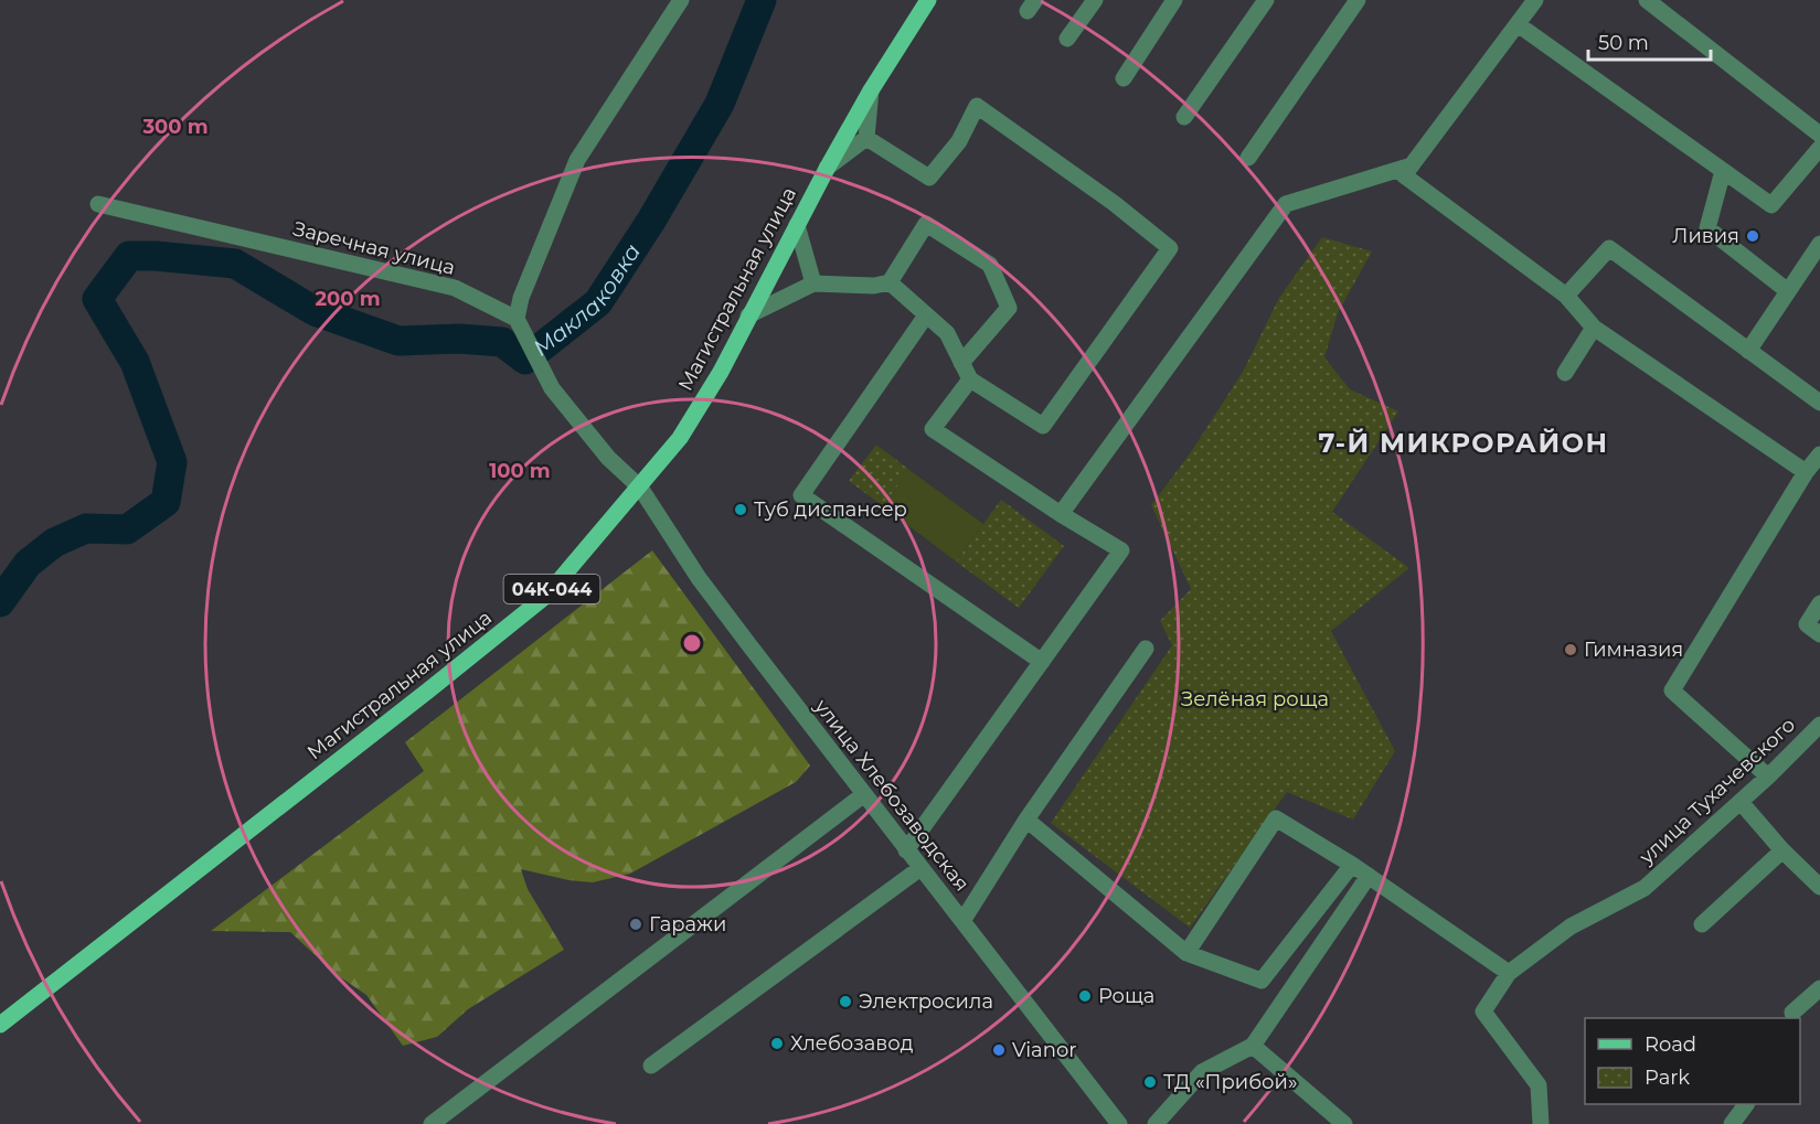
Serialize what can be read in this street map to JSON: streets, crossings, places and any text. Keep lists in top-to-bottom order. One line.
{"streets":{"main road":["Магистральная улица","04К-044"],"street":["Заречная улица","улица Тухачевского","улица Хлебозаводская"]},"crossings":[["Заречная улица","улица Хлебозаводская"],["Магистральная улица","улица Хлебозаводская"]],"districts":["7-Й МИКРОРАЙОН"],"water":["Маклаковка"],"parks":["Зелёная роща"],"places":["Ливия","Туб диспансер","Гимназия","Гаражи","Роща","Электросила","Хлебозавод","Vianor","ТД «Прибой»"],"legend":["Road","Park"],"scale_bar":"50 m","rings":["300 m","200 m","100 m"]}
